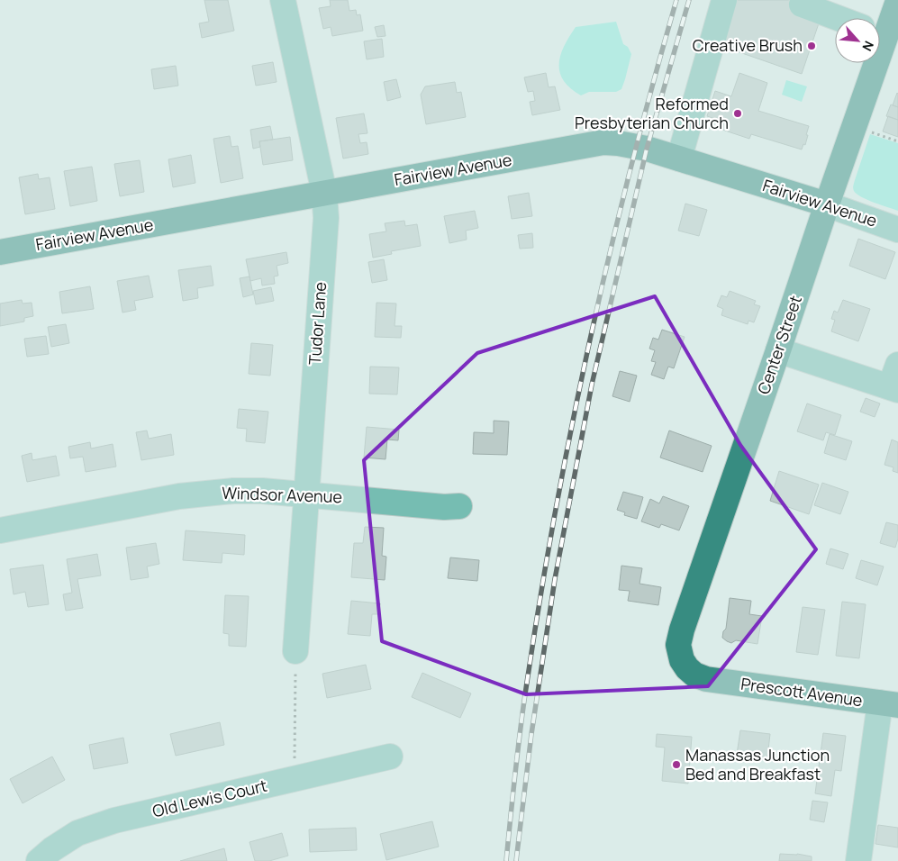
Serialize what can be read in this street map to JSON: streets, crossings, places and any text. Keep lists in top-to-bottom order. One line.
{"streets":{"main road":["Fairview Avenue","Center Street","Prescott Avenue"],"street":["Tudor Lane","Windsor Avenue","Old Lewis Court"]},"crossings":[["Fairview Avenue","Tudor Lane"],["Fairview Avenue","Center Street"],["Tudor Lane","Windsor Avenue"],["Center Street","Prescott Avenue"]],"places":["Creative Brush","Reformed Presbyterian Church","Manassas Junction Bed and Breakfast"],"north":"bottom right"}
